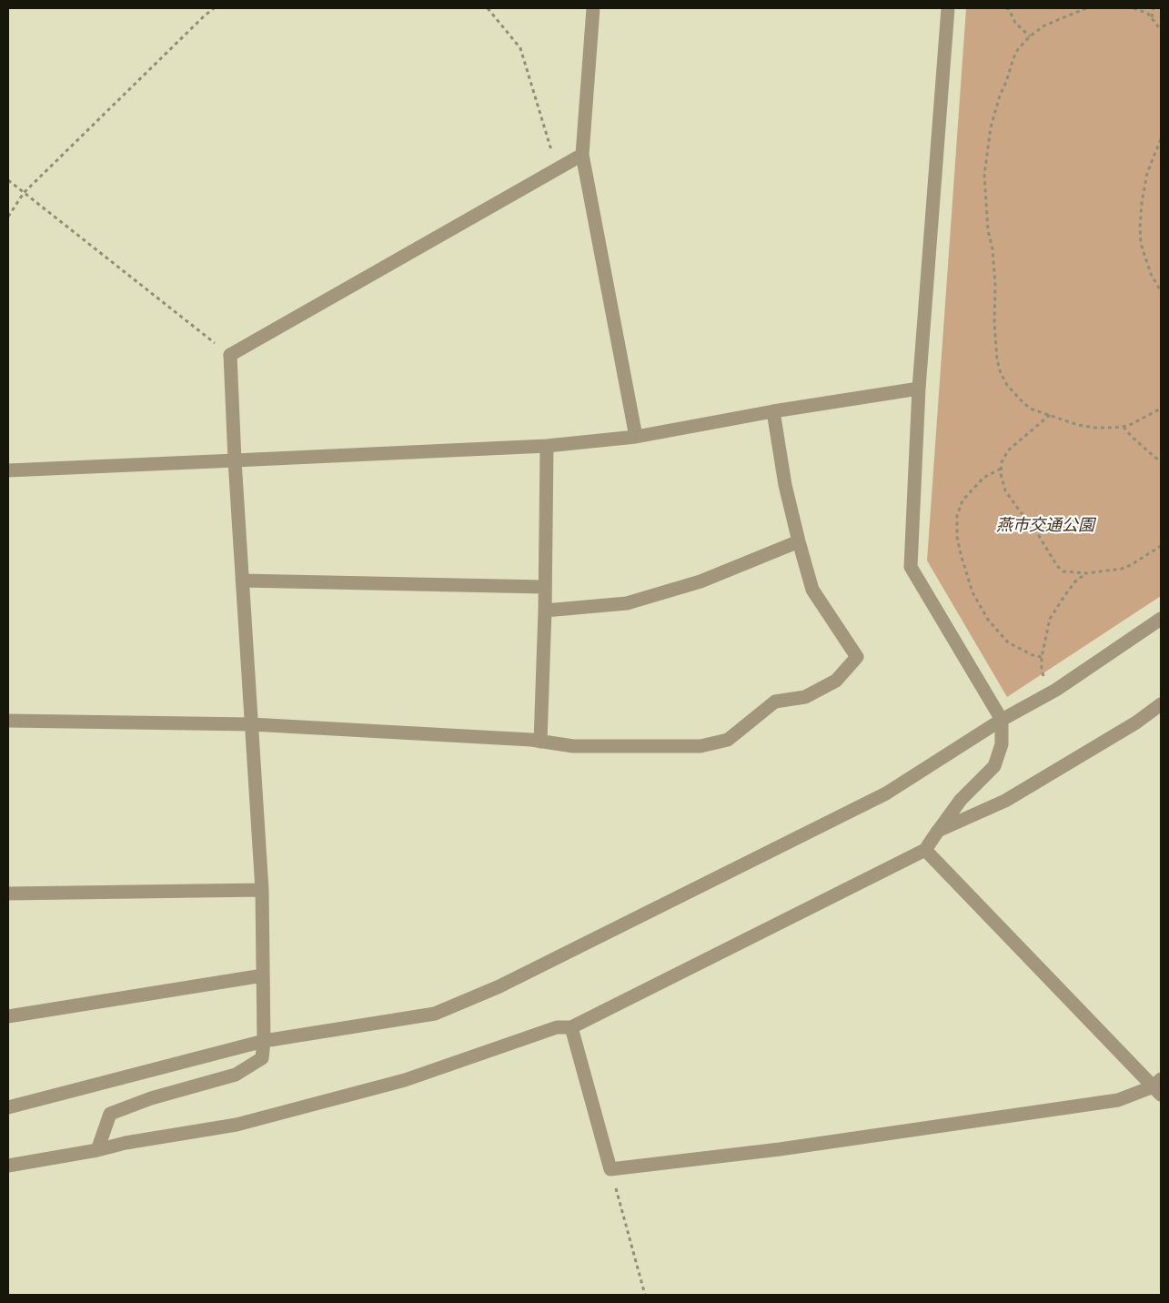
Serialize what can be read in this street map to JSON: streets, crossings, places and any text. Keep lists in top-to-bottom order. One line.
{"parks":["燕市交通公園"]}
